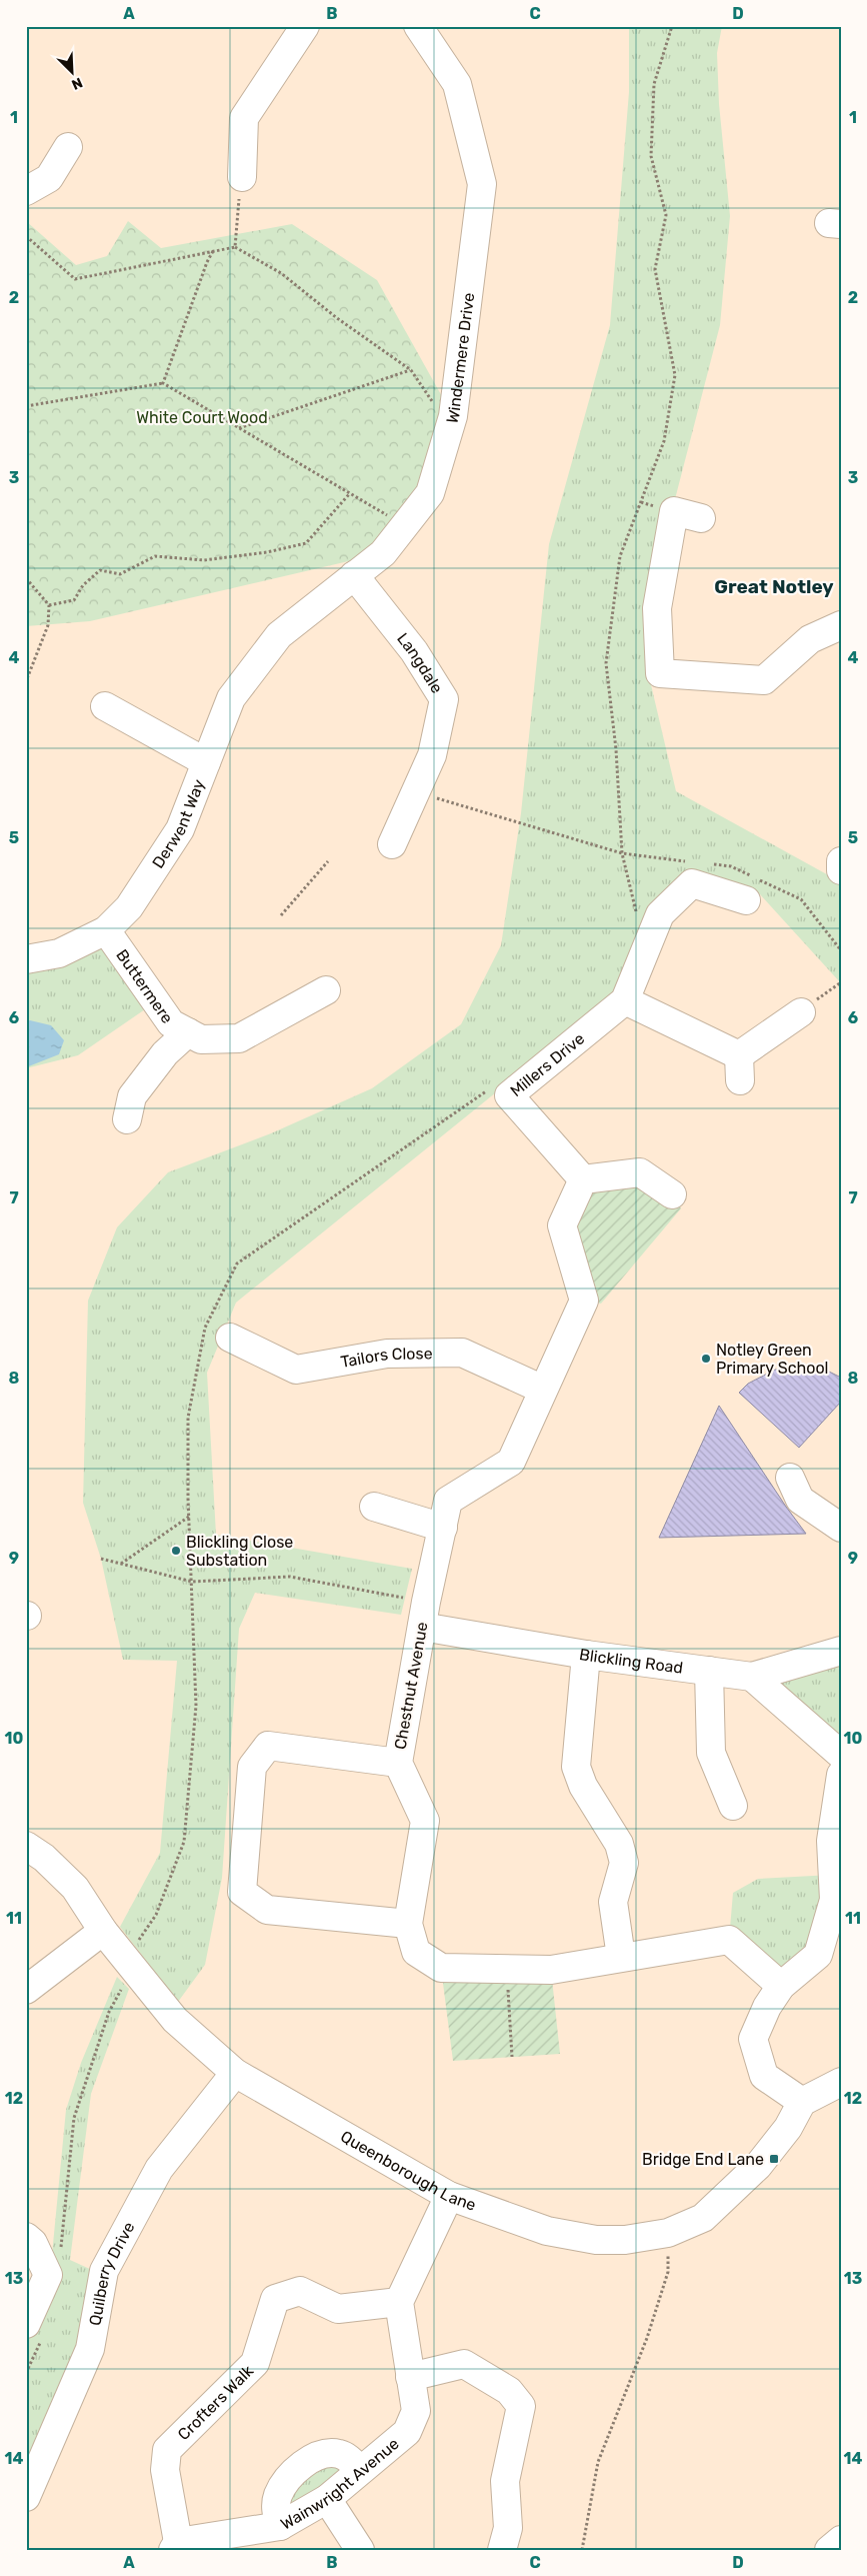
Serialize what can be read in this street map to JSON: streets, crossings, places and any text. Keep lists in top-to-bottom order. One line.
{"streets":{"main road":["Windermere Drive","Langdale","Derwent Way","Buttermere","Millers Drive","Tailors Close","Blickling Road","Chestnut Avenue","Queenborough Lane","Quilberry Drive","Crofters Walk","Wainwright Avenue"]},"crossings":[["Windermere Drive","Langdale"],["Windermere Drive","Derwent Way"],["Derwent Way","Buttermere"],["Millers Drive","Chestnut Avenue"],["Tailors Close","Chestnut Avenue"],["Blickling Road","Chestnut Avenue"],["Queenborough Lane","Quilberry Drive"],["Crofters Walk","Wainwright Avenue"]],"districts":["Great Notley"],"parks":["White Court Wood"],"places":{"other":["Notley Green Primary School","Blickling Close Substation"],"transit":["Bridge End Lane"]},"north":"bottom right","grid":{"columns":["A","B","C","D"],"rows":["1","2","3","4","5","6","7","8","9","10","11","12","13","14"]}}
